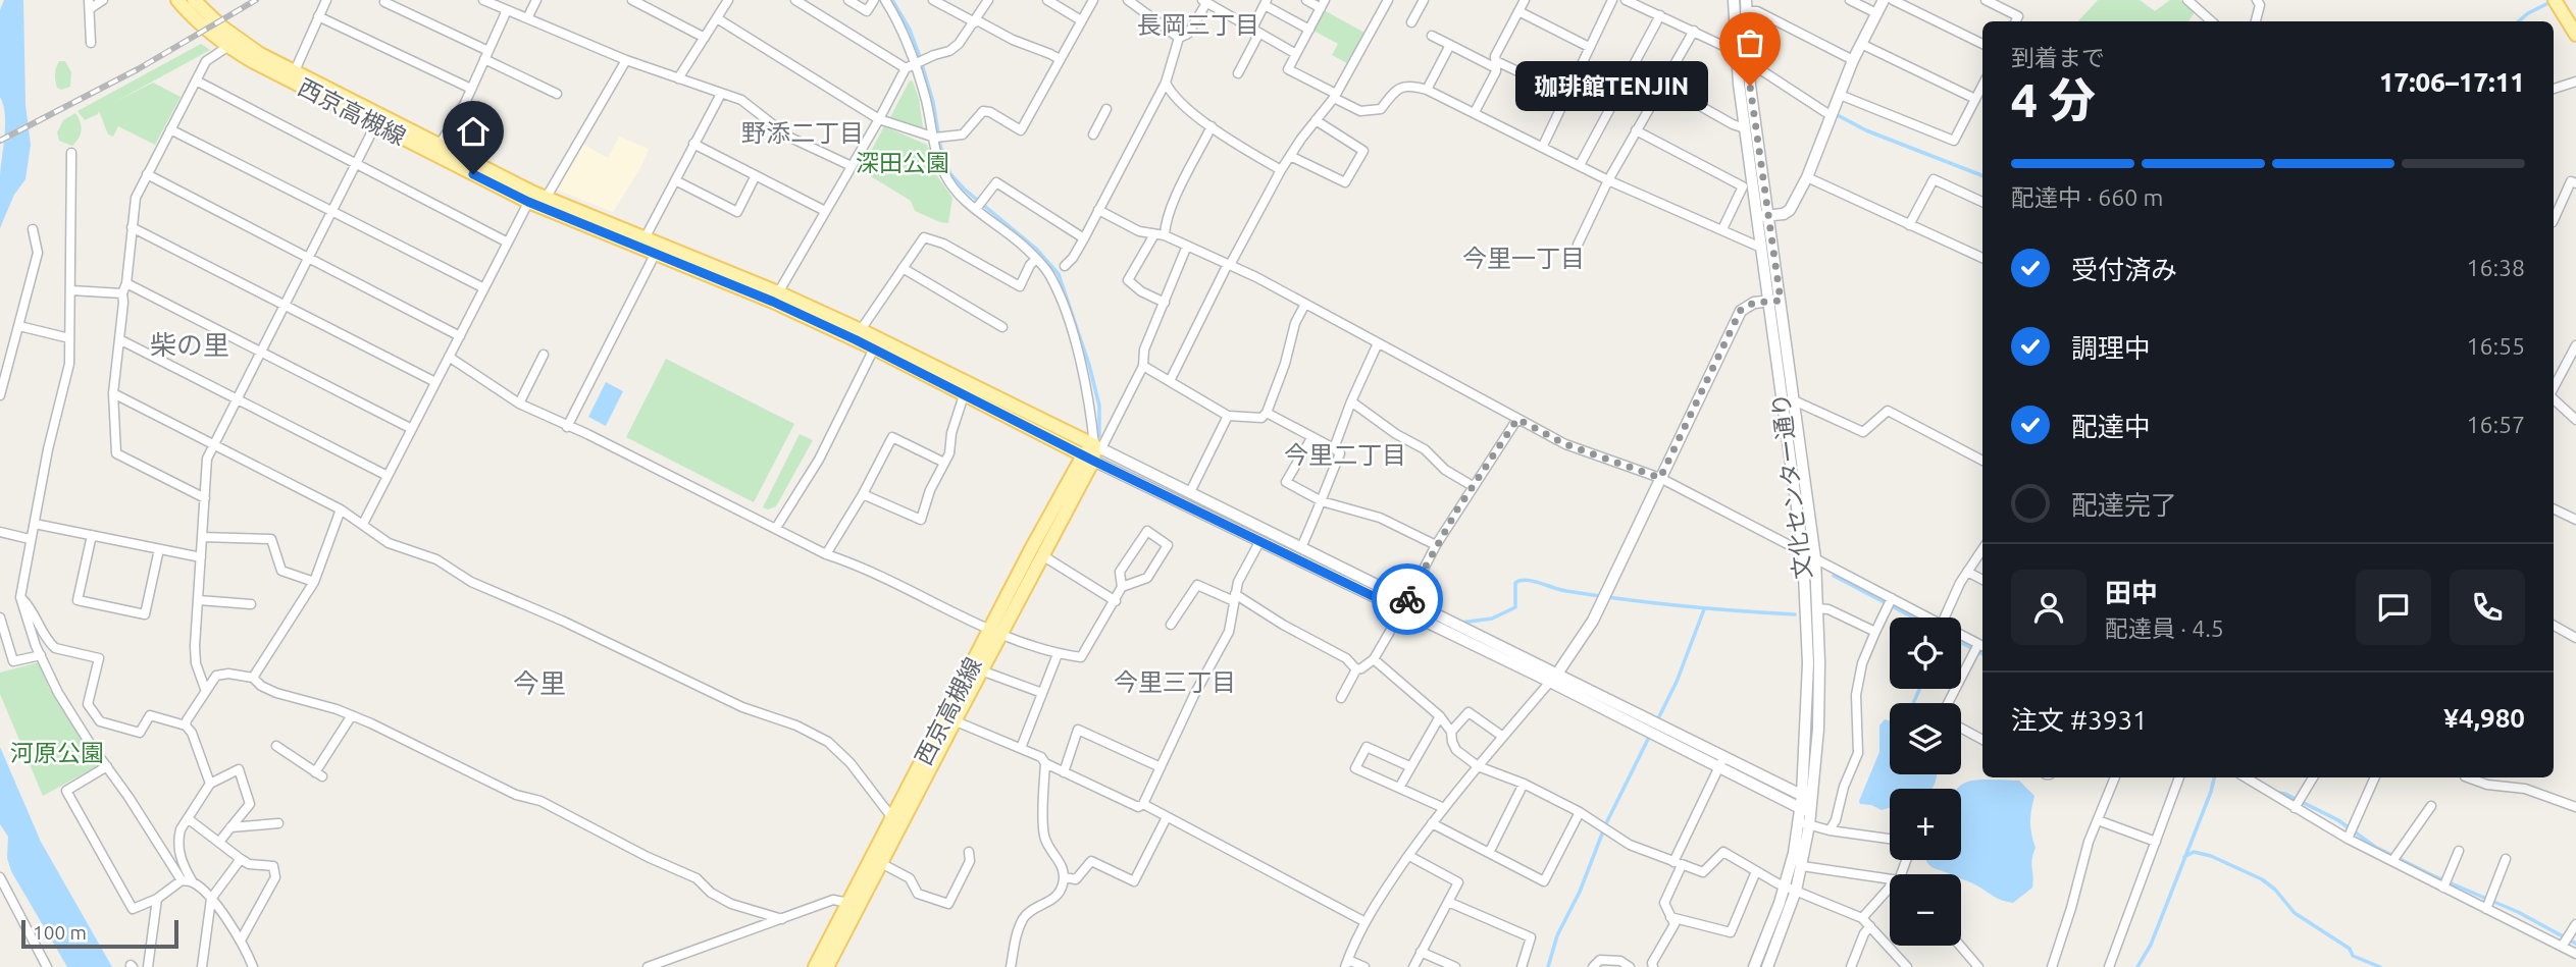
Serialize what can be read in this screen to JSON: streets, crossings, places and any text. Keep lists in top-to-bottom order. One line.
{"streets":{"main road":["西京高槻線"],"street":["文化センター通り"]},"districts":["長岡三丁目","野添二丁目","今里一丁目","柴の里","今里二丁目","今里三丁目","今里"],"parks":["深田公園","河原公園"],"places":["珈琲館TENJIN"],"scale_bar":"100 m","page":{"heading":["4 分","到着まで","17:06–17:11"],"panel":["田中","配達員 · 4.5","注文 #3931","¥4,980"],"bubble":"珈琲館TENJIN","bar":"配達中 · 660 m","list":[["受付済み","16:38"],["調理中","16:55"],["配達中","16:57"],"配達完了"],"map_buttons":["+","−"],"scale":"100 m"}}
